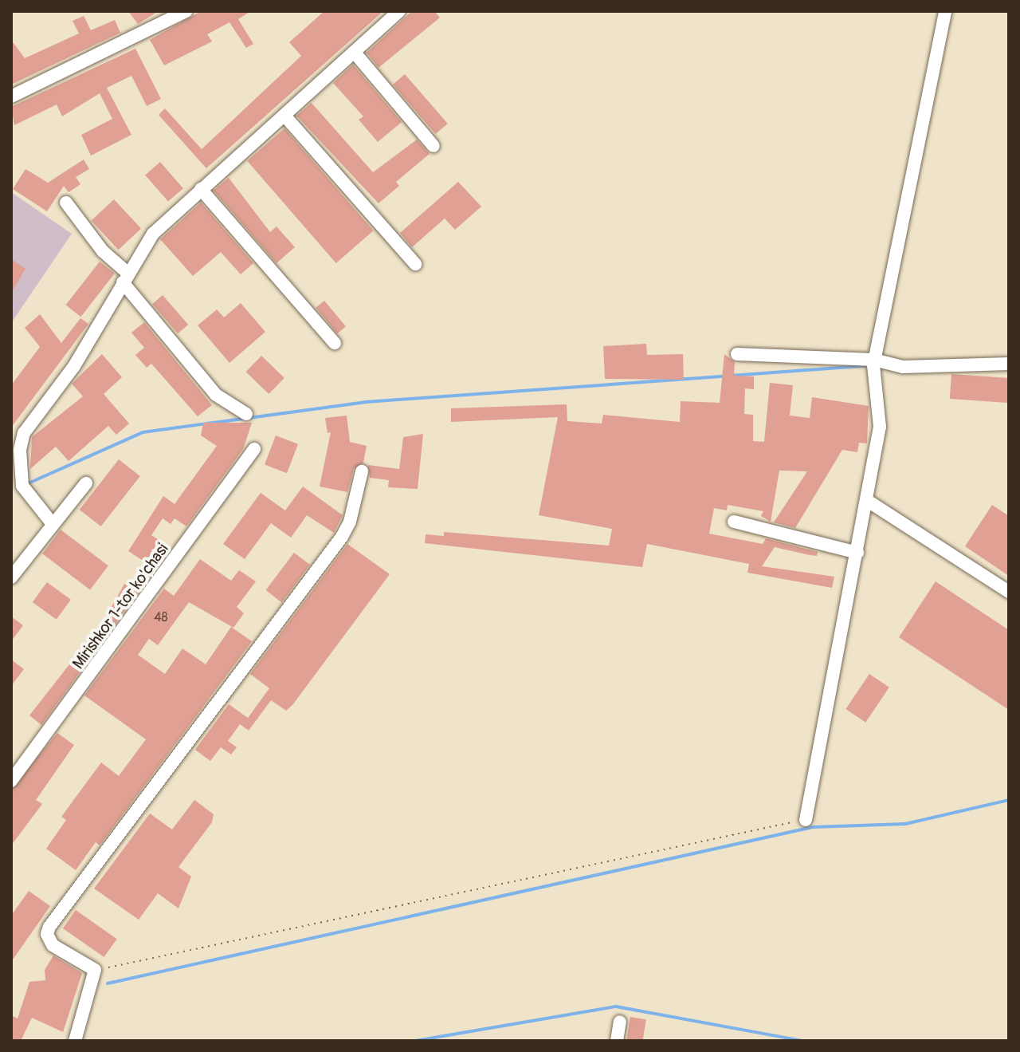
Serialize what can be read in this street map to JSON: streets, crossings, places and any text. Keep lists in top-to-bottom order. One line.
{"streets":{"street":["Mirishkor 1-tor ko'chasi"]},"house_numbers":["48"]}
